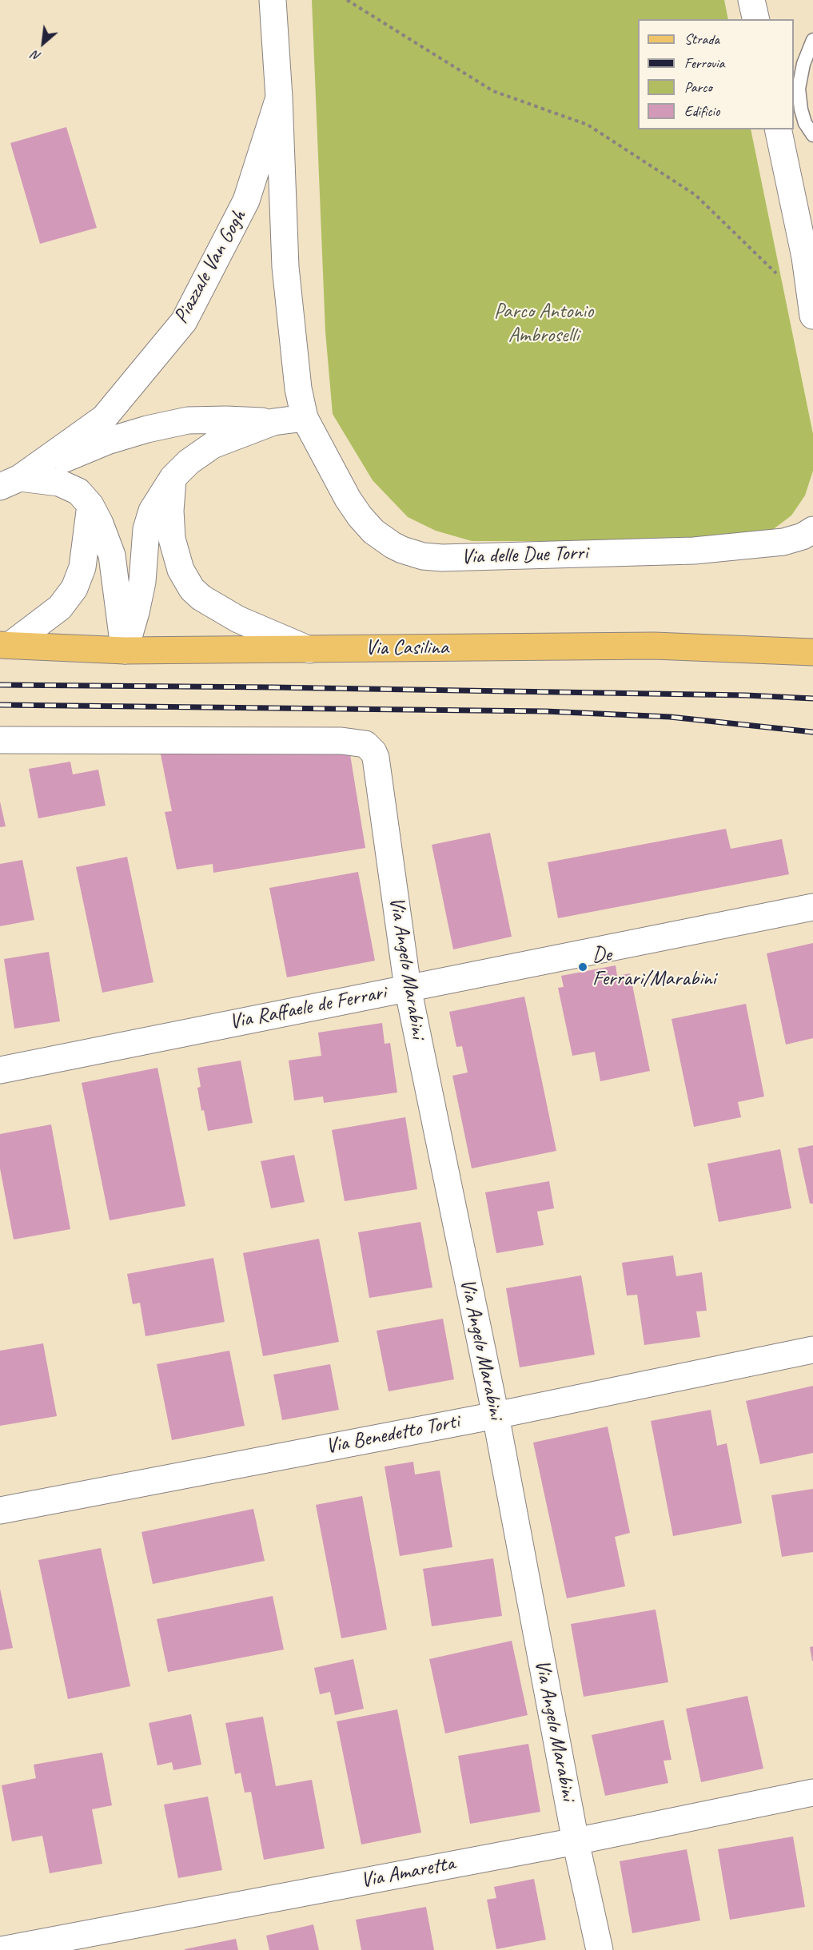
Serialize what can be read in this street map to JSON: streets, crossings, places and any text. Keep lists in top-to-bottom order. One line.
{"streets":{"main road":["Via Casilina"],"street":["Piazzale Van Gogh","Via delle Due Torri","Via Angelo Marabini","Via Raffaele de Ferrari","Via Benedetto Torti","Via Amaretta"]},"crossings":[["Piazzale Van Gogh","Via delle Due Torri"],["Via Angelo Marabini","Via Raffaele de Ferrari"],["Via Angelo Marabini","Via Benedetto Torti"],["Via Angelo Marabini","Via Amaretta"]],"parks":["Parco Antonio Ambroselli"],"places":["De Ferrari/Marabini"],"legend":["Strada","Ferrovia","Parco","Edificio"],"north":"bottom left"}
